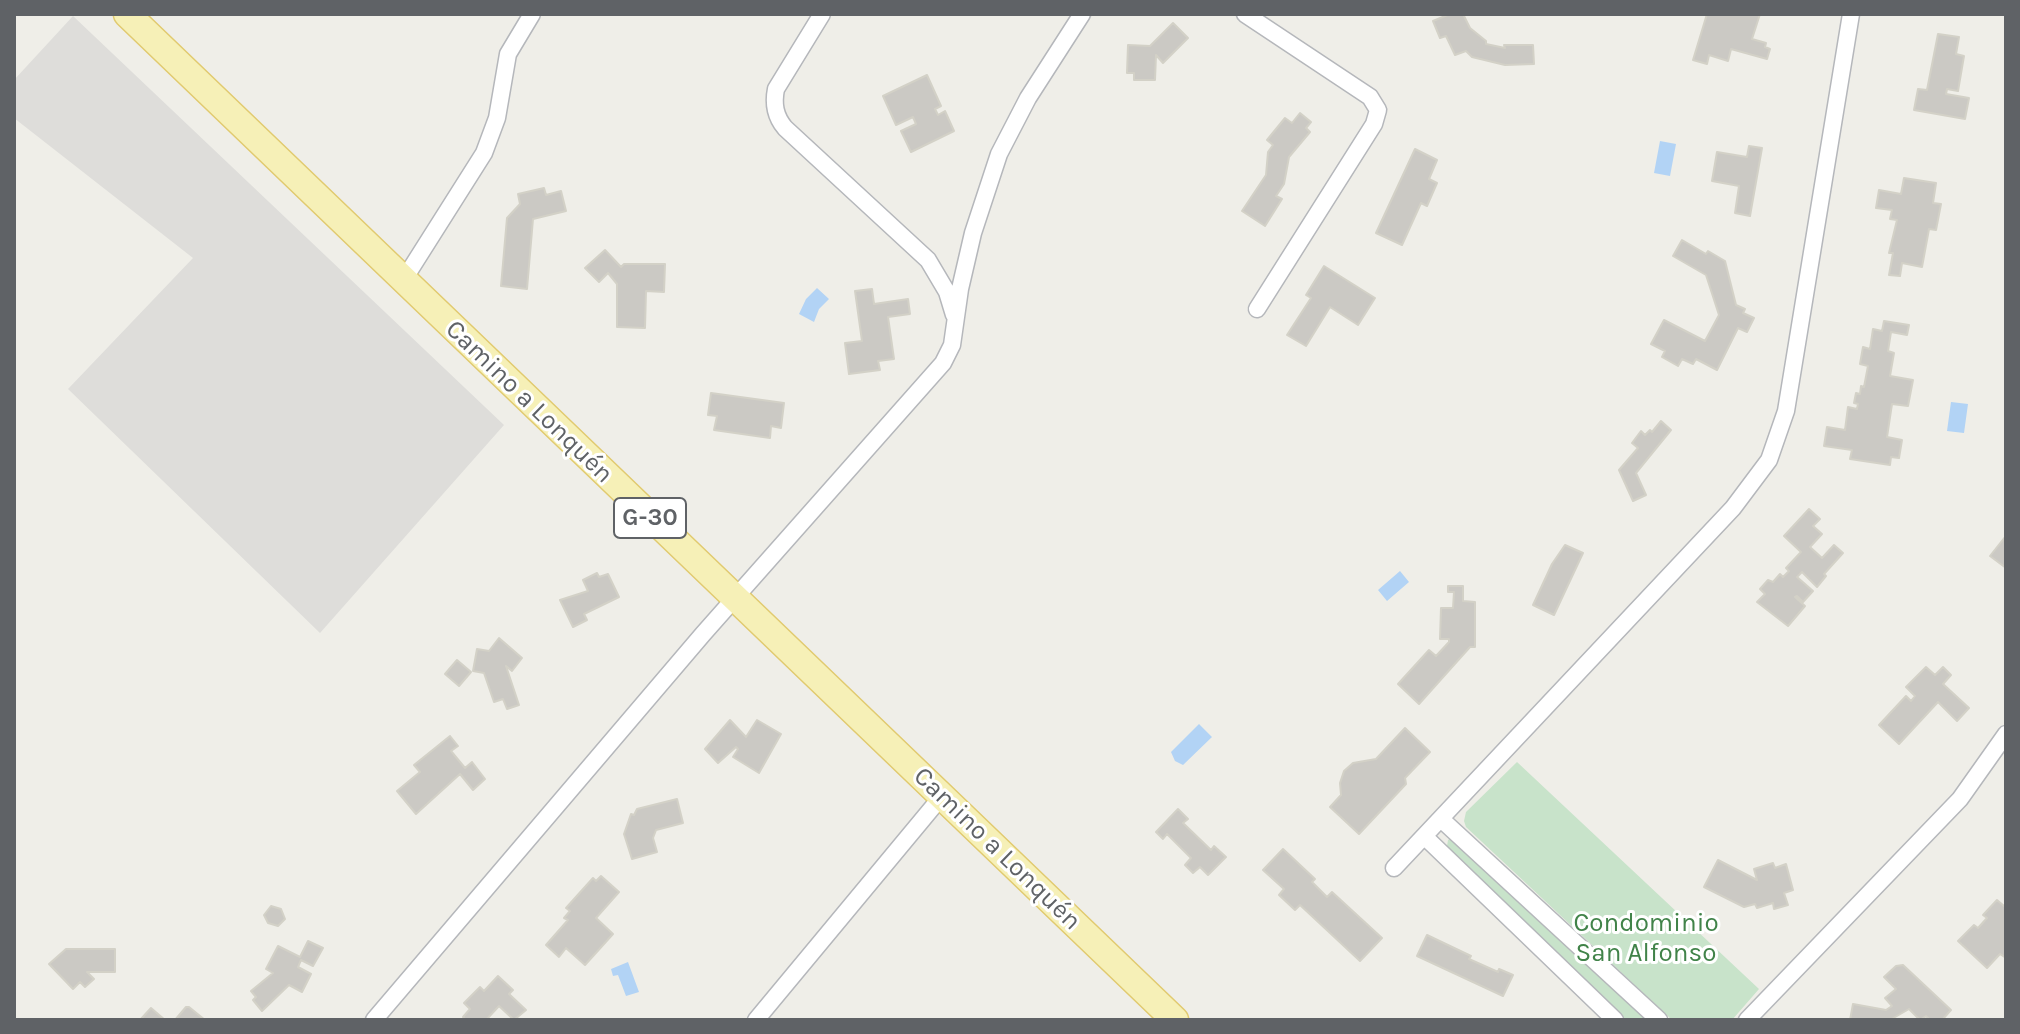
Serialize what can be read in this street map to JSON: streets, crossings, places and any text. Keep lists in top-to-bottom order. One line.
{"streets":{"main road":["Camino a Lonquén","G-30"]},"parks":["Condominio San Alfonso"]}
